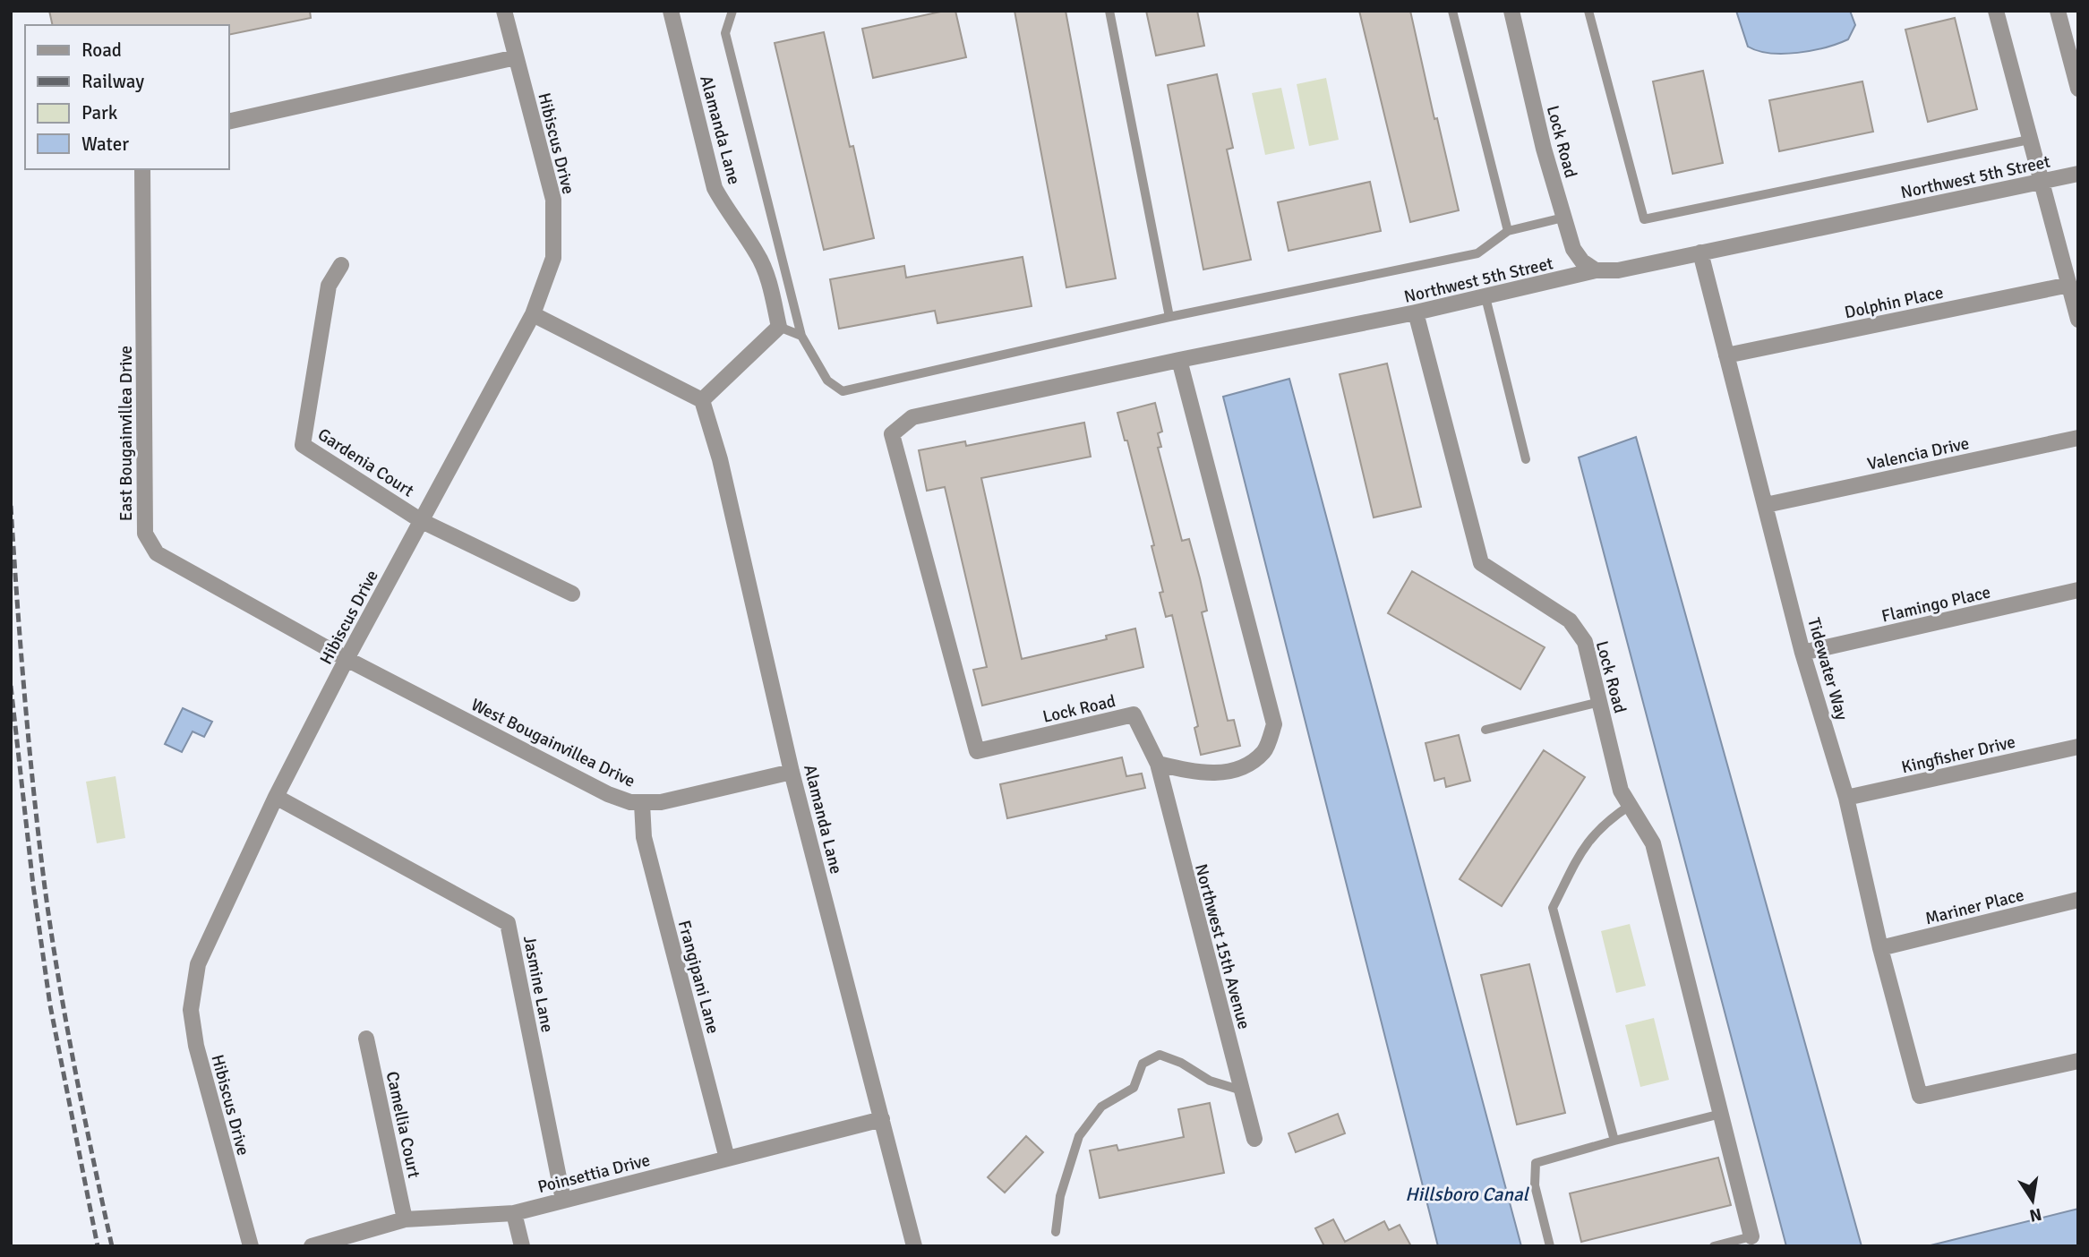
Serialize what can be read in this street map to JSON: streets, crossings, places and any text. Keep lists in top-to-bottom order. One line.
{"streets":{"street":["Alamanda Lane","Lock Road","Hibiscus Drive","Northwest 5th Street","Dolphin Place","East Bougainvillea Drive","Valencia Drive","Gardenia Court","Flamingo Place","Tidewater Way","West Bougainvillea Drive","Kingfisher Drive","Mariner Place","Northwest 15th Avenue","Frangipani Lane","Jasmine Lane","Camellia Court","Poinsettia Drive"]},"crossings":[["Alamanda Lane","West Bougainvillea Drive"],["Alamanda Lane","Poinsettia Drive"],["Lock Road","Northwest 5th Street"],["Lock Road","Northwest 15th Avenue"],["Hibiscus Drive","East Bougainvillea Drive"],["Hibiscus Drive","Gardenia Court"],["Hibiscus Drive","West Bougainvillea Drive"],["Hibiscus Drive","Jasmine Lane"],["Northwest 5th Street","Tidewater Way"],["Dolphin Place","Tidewater Way"],["East Bougainvillea Drive","West Bougainvillea Drive"],["Valencia Drive","Tidewater Way"],["Flamingo Place","Tidewater Way"],["Tidewater Way","Kingfisher Drive"],["Tidewater Way","Mariner Place"],["West Bougainvillea Drive","Frangipani Lane"],["Frangipani Lane","Poinsettia Drive"],["Jasmine Lane","Poinsettia Drive"],["Camellia Court","Poinsettia Drive"]],"water":["Hillsboro Canal"],"legend":["Road","Railway","Park","Water"],"north":"bottom"}
